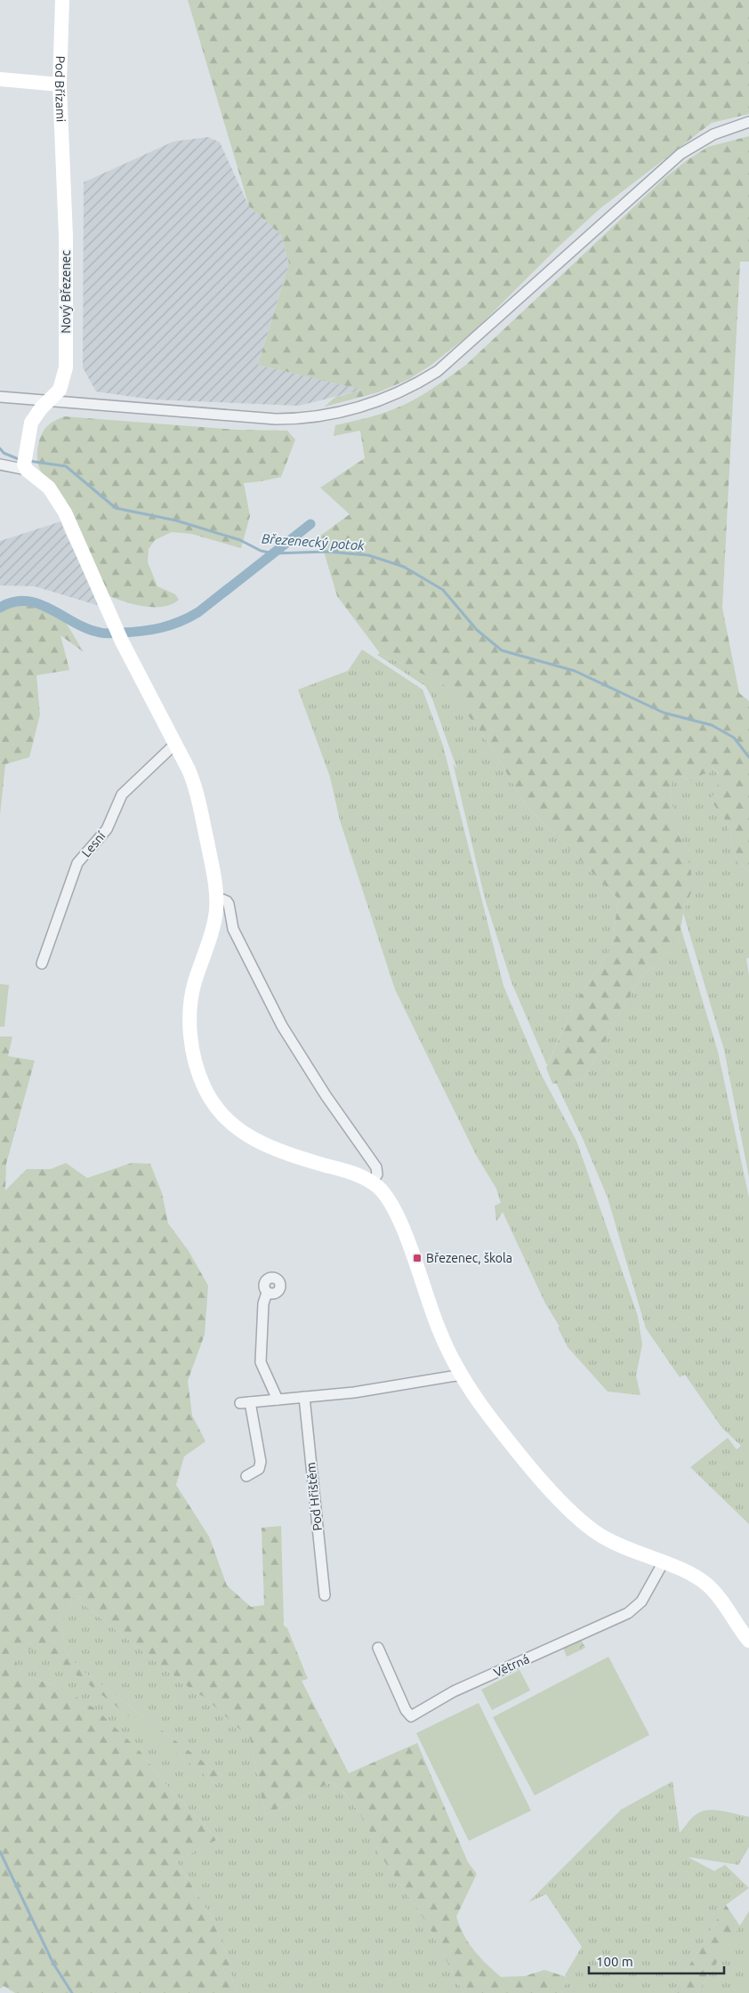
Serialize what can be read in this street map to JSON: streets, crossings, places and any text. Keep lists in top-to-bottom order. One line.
{"streets":{"street":["Pod Břízami","Nový Březenec","Lesní","Pod Hřištěm","Větrná"]},"crossings":[["Pod Břízami","Nový Březenec"]],"water":["Březenecký potok"],"places":{"transit":["Březenec, škola"]},"scale_bar":"100 m"}
